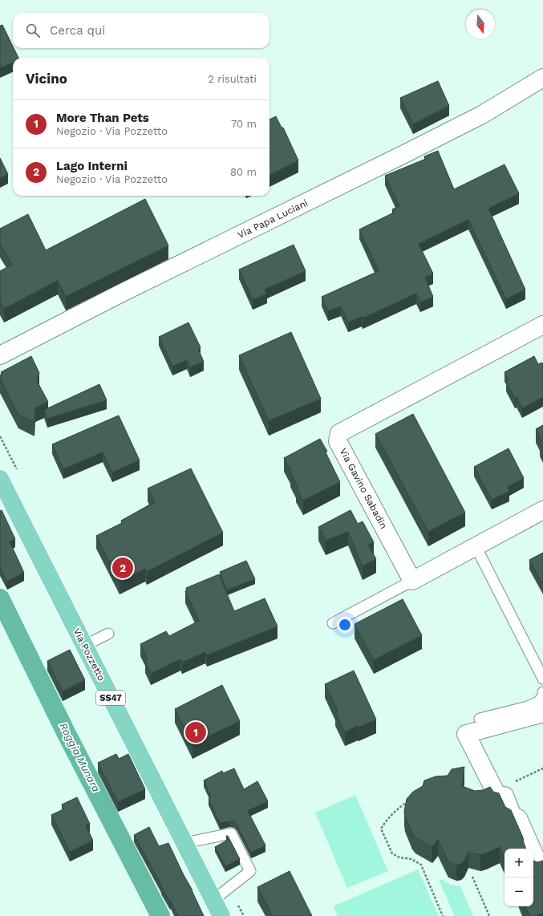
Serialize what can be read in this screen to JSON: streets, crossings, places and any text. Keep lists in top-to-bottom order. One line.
{"streets":{"main road":["Via Pozzetto","SS47"],"street":["Via Papa Luciani","Via Gavino Sabadin"]},"water":["Roggia Munara"],"north":"bottom","page":{"search":"Cerca qui","heading":["Vicino","2 risultati"],"list":[{"mark":"1","name":"More Than Pets","note":"Negozio · Via Pozzetto","value":"70 m"},{"mark":"2","name":"Lago Interni","note":"Negozio · Via Pozzetto","value":"80 m"}],"pins":["2","1"],"map_buttons":["+","−"]}}
